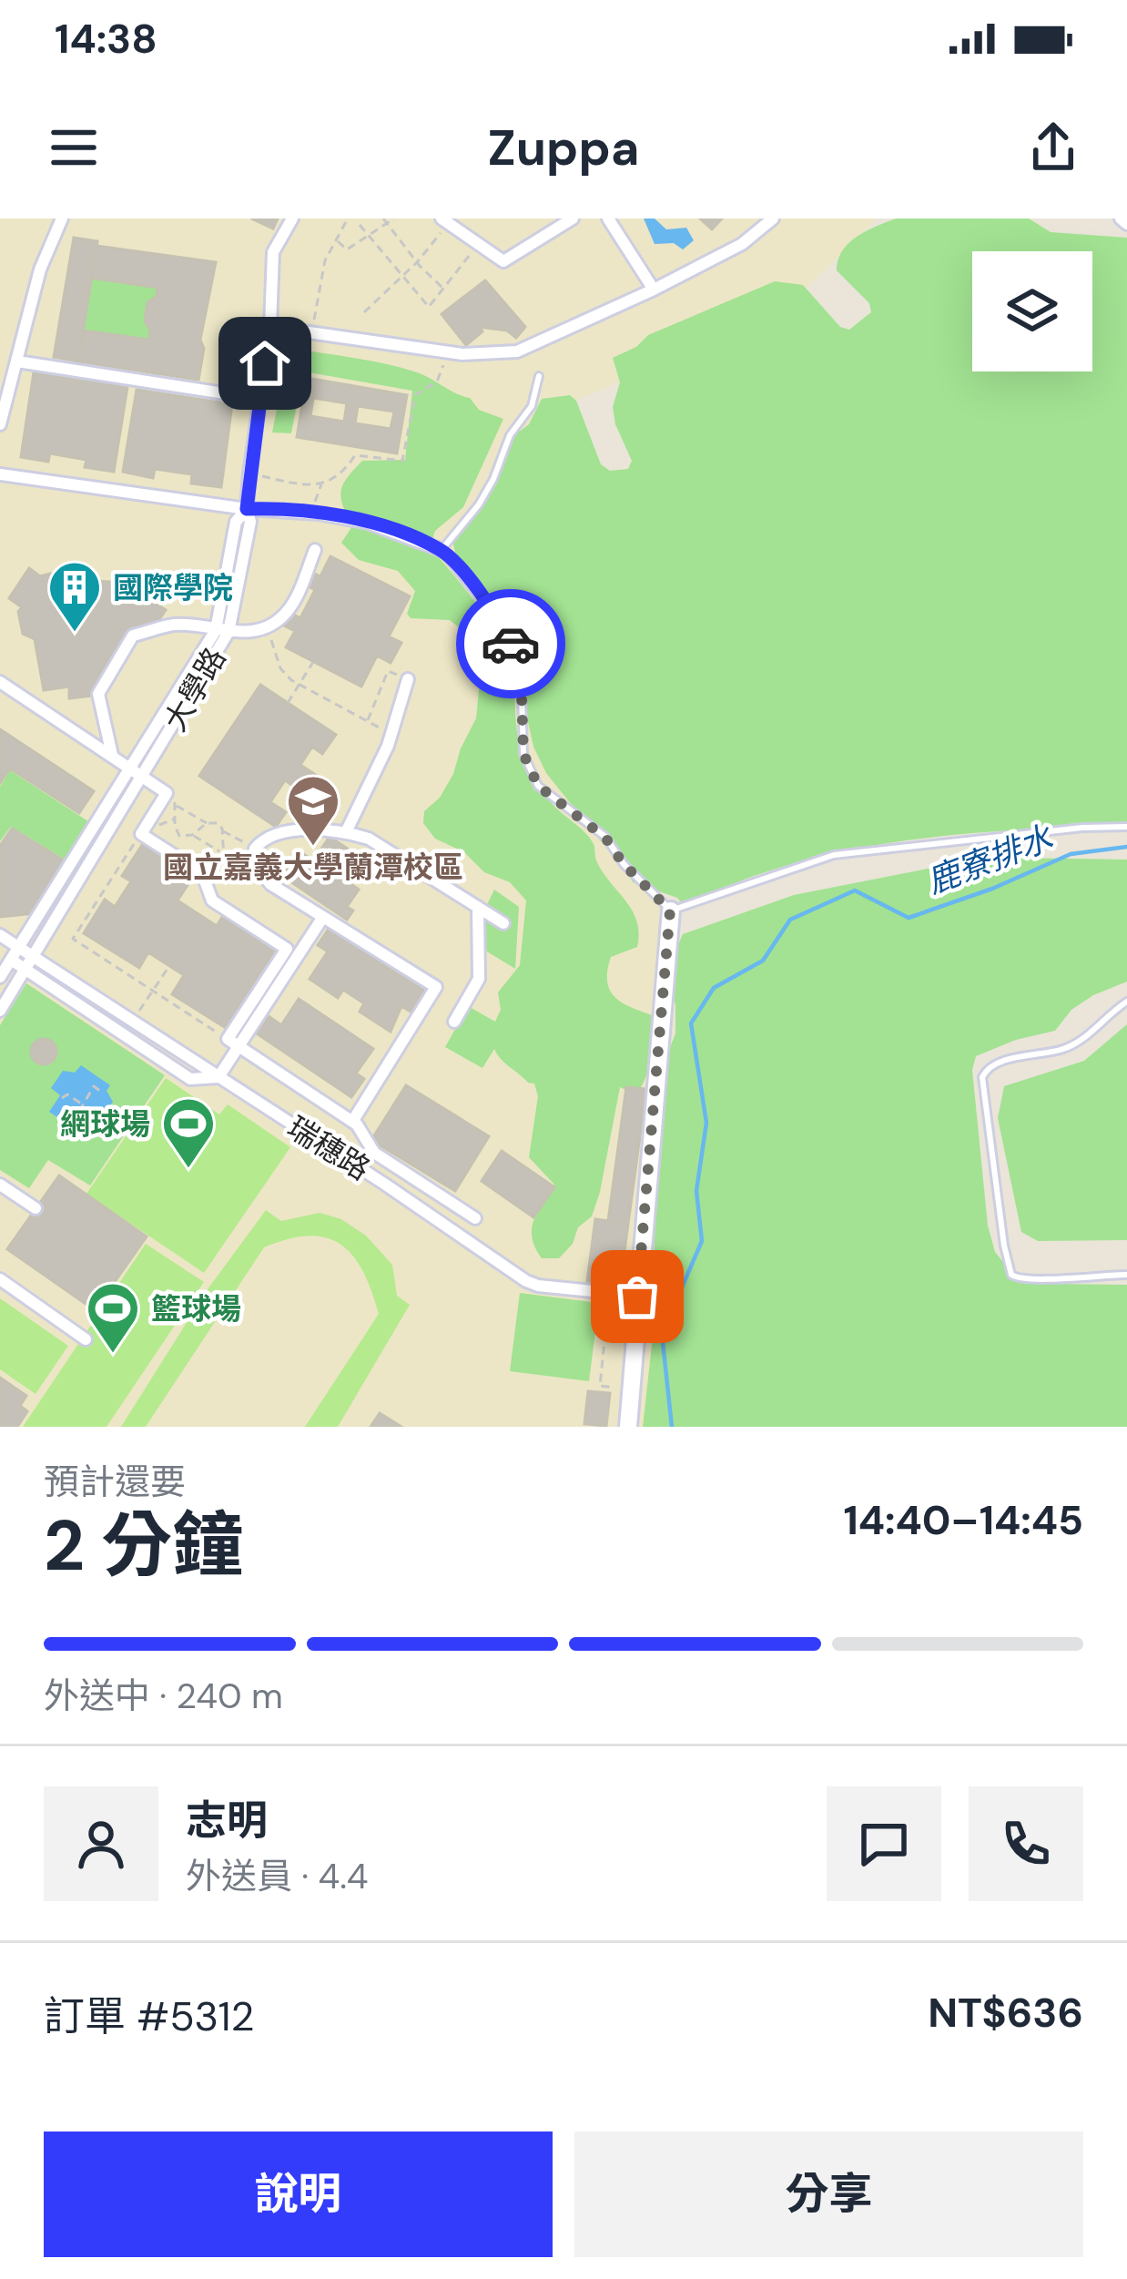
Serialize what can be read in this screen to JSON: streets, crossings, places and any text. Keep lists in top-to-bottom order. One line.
{"streets":{"street":["大學路","瑞穗路"]},"crossings":[["大學路","瑞穗路"]],"water":["鹿寮排水"],"places":{"building":["國際學院"],"school or university":["國立嘉義大學蘭潭校區"],"sports":["網球場","籃球場"]},"page":{"status":"14:38","header":"Zuppa","heading":["2 分鐘","預計還要","14:40–14:45"],"panel":["志明","外送員 · 4.4","訂單 #5312","NT$636"],"bar":"外送中 · 240 m","buttons":["說明","分享"]}}
